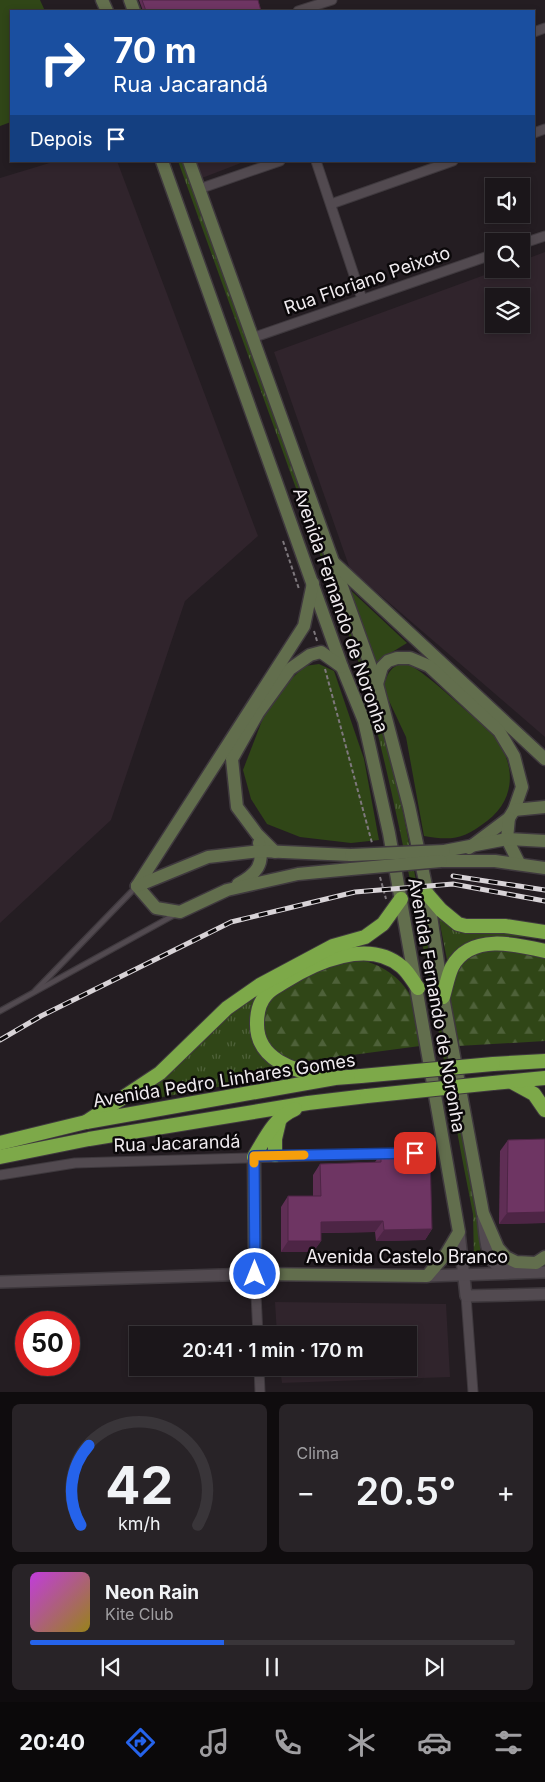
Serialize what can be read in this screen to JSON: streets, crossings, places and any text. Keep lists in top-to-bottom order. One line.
{"streets":{"highway":["Avenida Pedro Linhares Gomes"],"main road":["Avenida Fernando de Noronha","Avenida Castelo Branco"],"street":["Rua Floriano Peixoto","Rua Jacarandá"]},"crossings":[["Rua Floriano Peixoto","Avenida Fernando de Noronha"]],"page":{"turn":["70 m","Rua Jacarandá"],"then":"Depois","limit":"50","trip":"20:41 · 1 min · 170 m","tile":"Clima","heat":["−","20.5°","+"],"song":["Neon Rain","Kite Club"],"tabs":"20:40","gauge":["42","km/h"]}}
